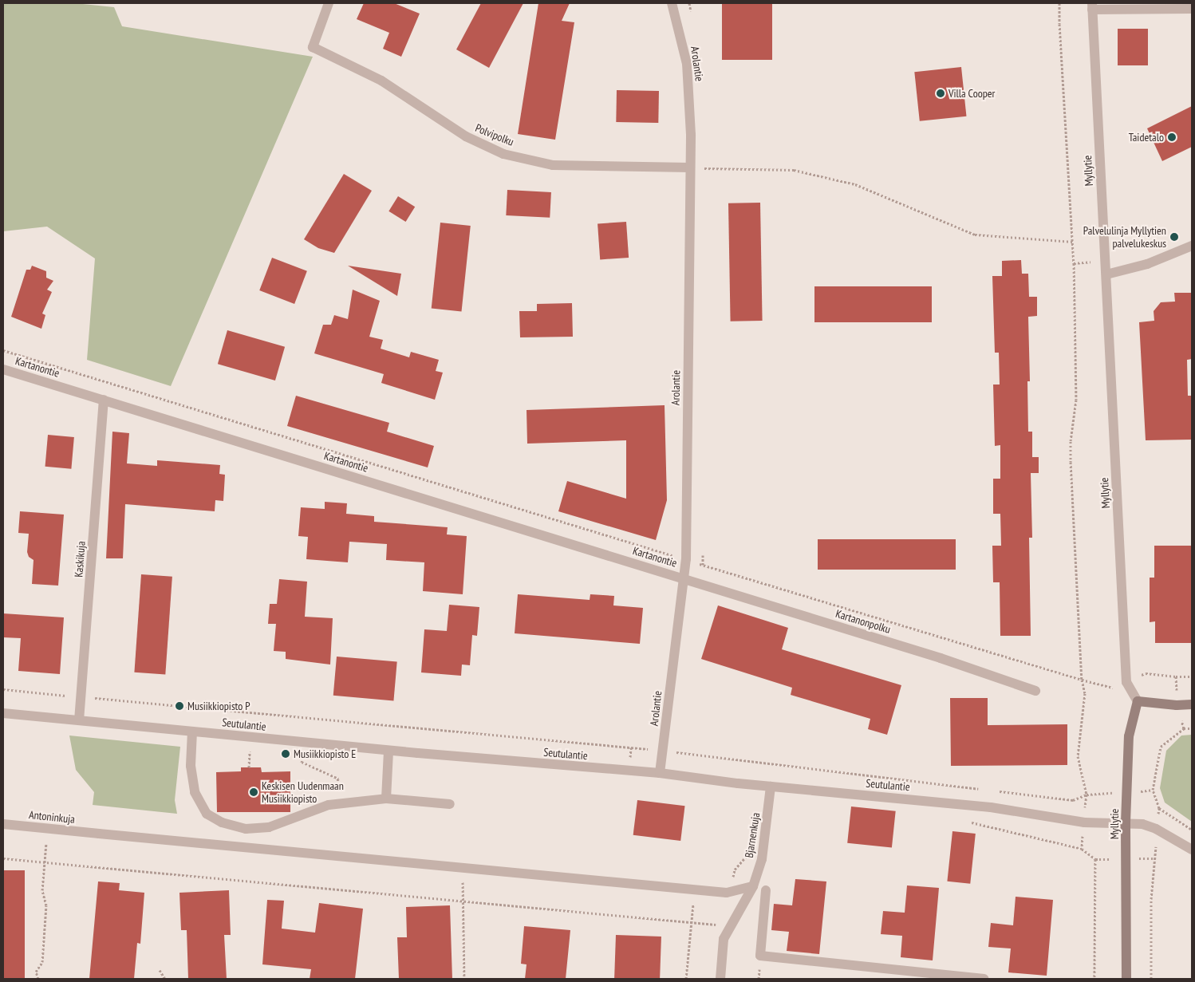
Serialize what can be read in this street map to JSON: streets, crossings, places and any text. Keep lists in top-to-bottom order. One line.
{"streets":{"street":["Arolantie","Polvipolku","Myllytie","Kartanontie","Kaskikuja","Kartanonpolku","Seutulantie","Antoninkuja","Bjarnenkuja"]},"crossings":[["Arolantie","Polvipolku"],["Arolantie","Kartanontie"],["Arolantie","Kartanonpolku"],["Arolantie","Seutulantie"],["Myllytie","Seutulantie"],["Kartanontie","Kaskikuja"],["Kartanontie","Kartanonpolku"],["Kaskikuja","Seutulantie"],["Seutulantie","Bjarnenkuja"],["Antoninkuja","Bjarnenkuja"]],"places":["Villa Cooper","Taidetalo","Palvelulinja Myllytien palvelukeskus","Musiikkiopisto P","Musiikkiopisto E","Keskisen Uudenmaan Musiikkiopisto"]}
